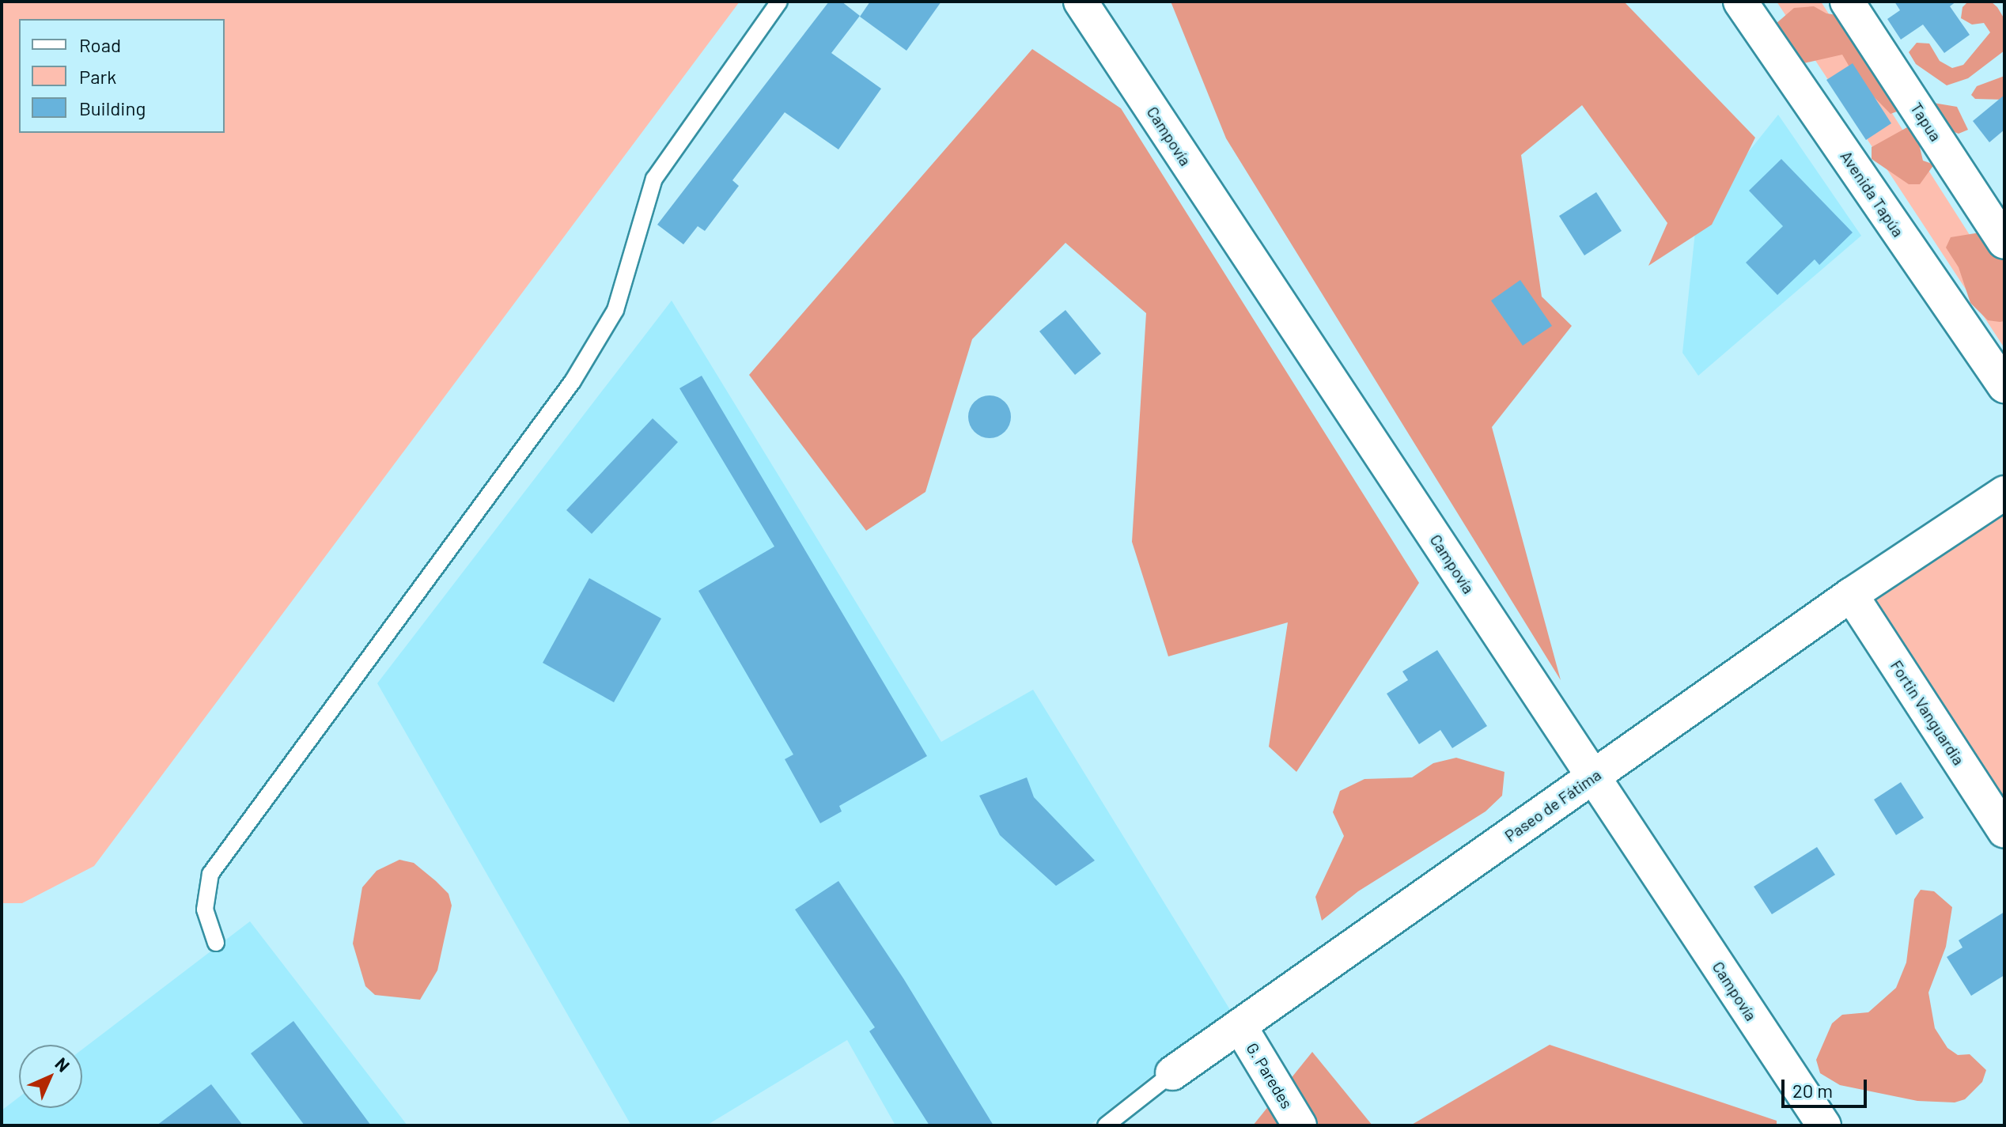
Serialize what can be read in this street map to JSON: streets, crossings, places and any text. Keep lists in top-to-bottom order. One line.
{"streets":{"street":["Tapua","Campovía","Avenida Tapúa","Fortin Vanguardia","Paseo de Fátima","G. Paredes"]},"crossings":[["Campovía","Paseo de Fátima"],["Fortin Vanguardia","Paseo de Fátima"],["Paseo de Fátima","G. Paredes"]],"legend":["Road","Park","Building"],"scale_bar":"20 m","north":"top right"}
